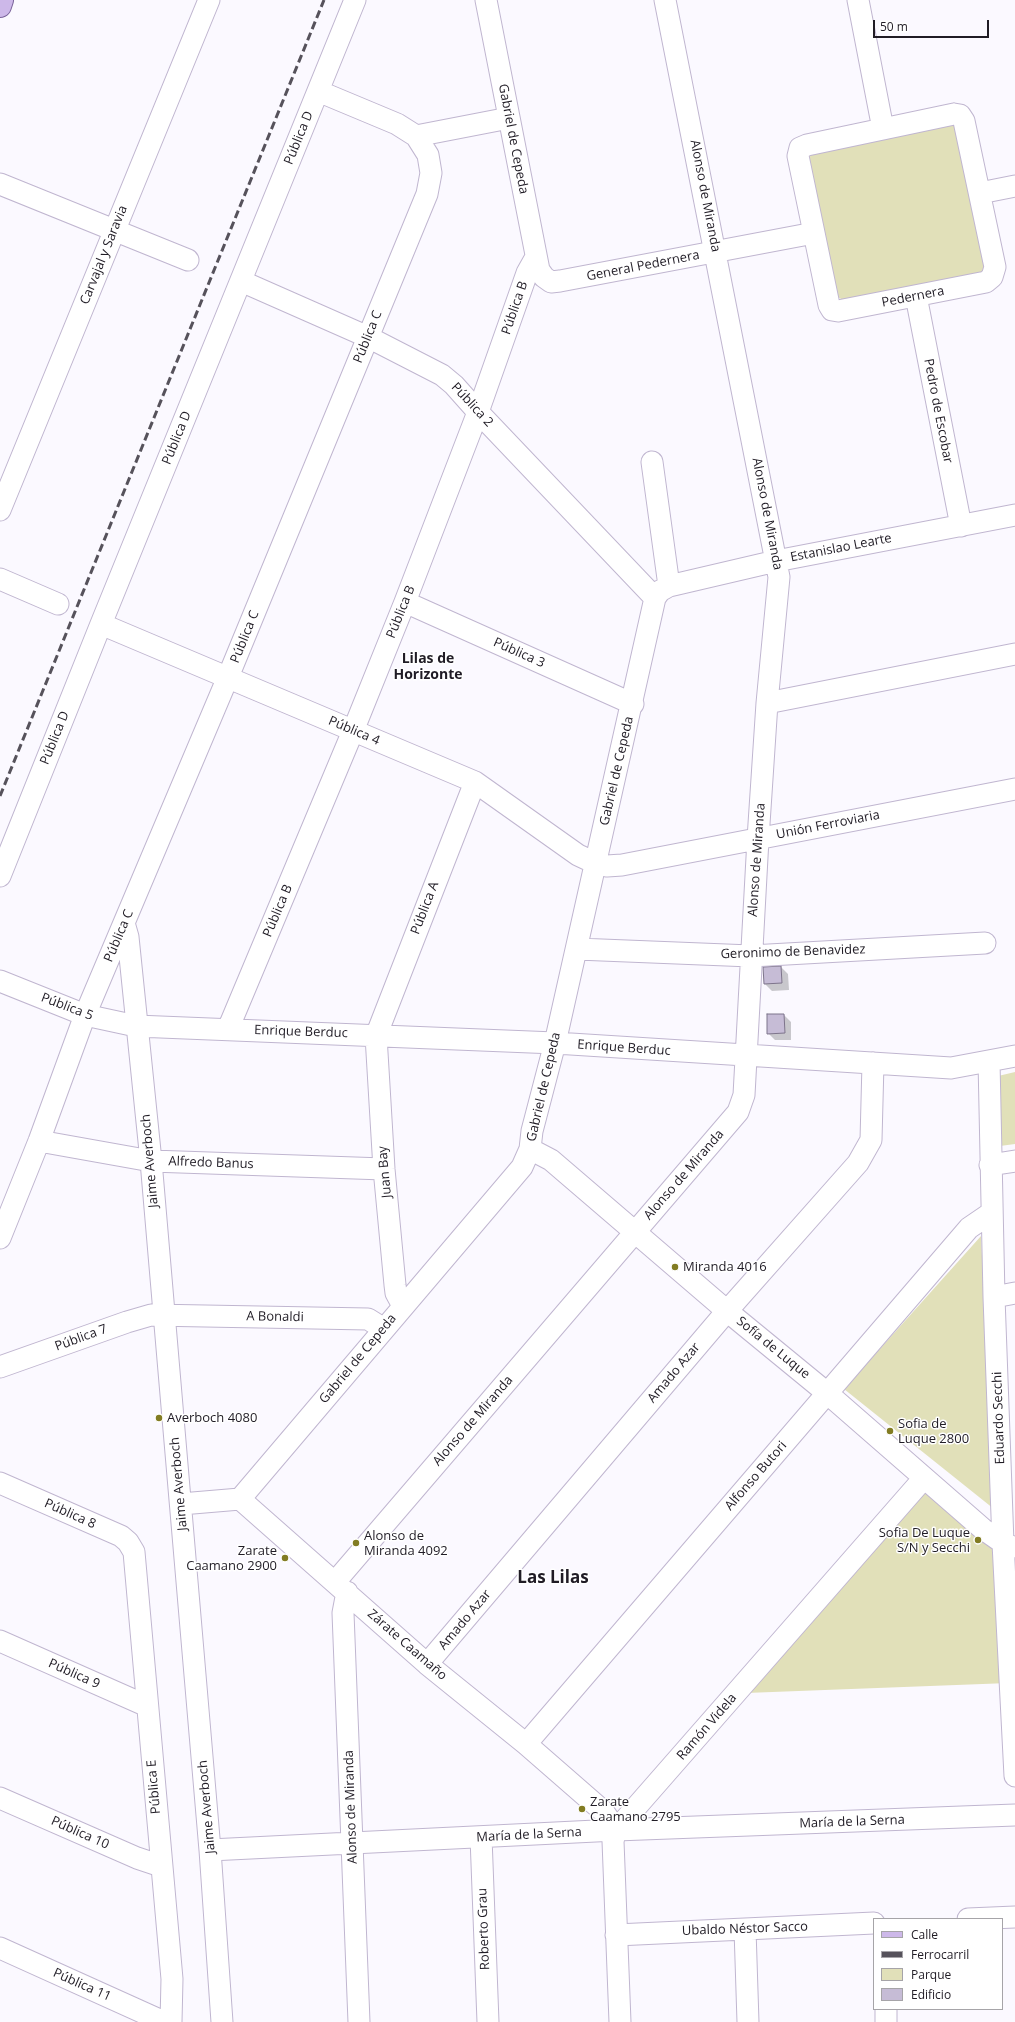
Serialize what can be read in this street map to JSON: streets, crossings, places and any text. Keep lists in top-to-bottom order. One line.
{"streets":{"street":["Pública D","Gabriel de Cepeda","Alonso de Miranda","Carvajal y Saravia","General Pedernera","Pedernera","Pública B","Pública C","Pública 2","Pedro de Escobar","Estanislao Learte","Pública 3","Pública 4","Unión Ferroviaria","Pública A","Geronimo de Benavidez","Pública 5","Enrique Berduc","Jaime Averboch","Alfredo Banus","Juan Bay","A Bonaldi","Pública 7","Sofía de Luque","Amado Azar","Eduardo Secchi","Alfonso Butori","Pública 8","Zárate Caamaño","Pública 9","Ramón Videla","Pública E","María de la Serna","Pública 10","Roberto Grau","Ubaldo Néstor Sacco","Pública 11"]},"crossings":[["Pública D","Pública C"],["Pública D","Pública 2"],["Pública D","Pública 4"],["Gabriel de Cepeda","General Pedernera"],["Gabriel de Cepeda","Pública B"],["Gabriel de Cepeda","Pública 2"],["Gabriel de Cepeda","Estanislao Learte"],["Gabriel de Cepeda","Pública 3"],["Gabriel de Cepeda","Pública 4"],["Gabriel de Cepeda","Unión Ferroviaria"],["Gabriel de Cepeda","Geronimo de Benavidez"],["Gabriel de Cepeda","Enrique Berduc"],["Gabriel de Cepeda","Juan Bay"],["Gabriel de Cepeda","A Bonaldi"],["Gabriel de Cepeda","Sofía de Luque"],["Gabriel de Cepeda","Zárate Caamaño"],["Alonso de Miranda","General Pedernera"],["Alonso de Miranda","Estanislao Learte"],["Alonso de Miranda","Unión Ferroviaria"],["Alonso de Miranda","Geronimo de Benavidez"],["Alonso de Miranda","Enrique Berduc"],["Alonso de Miranda","Sofía de Luque"],["Alonso de Miranda","Zárate Caamaño"],["Alonso de Miranda","María de la Serna"],["General Pedernera","Pedernera"],["Pedernera","Pedro de Escobar"],["Pública B","Pública 2"],["Pública B","Pública 3"],["Pública B","Pública 4"],["Pública B","Enrique Berduc"],["Pública C","Pública 2"],["Pública C","Pública 4"],["Pública C","Pública 5"],["Pública C","Jaime Averboch"],["Pública C","Alfredo Banus"],["Pública 2","Estanislao Learte"],["Pedro de Escobar","Estanislao Learte"],["Pública 4","Unión Ferroviaria"],["Pública 4","Pública A"],["Pública A","Enrique Berduc"],["Pública A","Juan Bay"],["Pública 5","Enrique Berduc"],["Pública 5","Jaime Averboch"],["Enrique Berduc","Jaime Averboch"],["Enrique Berduc","Juan Bay"],["Enrique Berduc","Amado Azar"],["Enrique Berduc","Eduardo Secchi"],["Jaime Averboch","Alfredo Banus"],["Jaime Averboch","A Bonaldi"],["Jaime Averboch","Pública 7"],["Jaime Averboch","María de la Serna"],["Alfredo Banus","Juan Bay"],["A Bonaldi","Pública 7"],["Sofía de Luque","Amado Azar"],["Sofía de Luque","Eduardo Secchi"],["Sofía de Luque","Alfonso Butori"],["Sofía de Luque","Ramón Videla"],["Amado Azar","Zárate Caamaño"],["Eduardo Secchi","Alfonso Butori"],["Alfonso Butori","Zárate Caamaño"],["Pública 8","Pública E"],["Zárate Caamaño","Ramón Videla"],["Zárate Caamaño","María de la Serna"],["Pública 9","Pública E"],["Ramón Videla","María de la Serna"],["Pública E","Pública 10"],["María de la Serna","Roberto Grau"]],"districts":["Lilas de Horizonte","Las Lilas"],"places":["Miranda 4016","Averboch 4080","Sofia de Luque 2800","Sofia De Luque S/N y Secchi","Alonso de Miranda 4092","Zarate Caamano 2900","Zarate Caamano 2795"],"legend":["Calle","Ferrocarril","Parque","Edificio"],"scale_bar":"50 m"}
